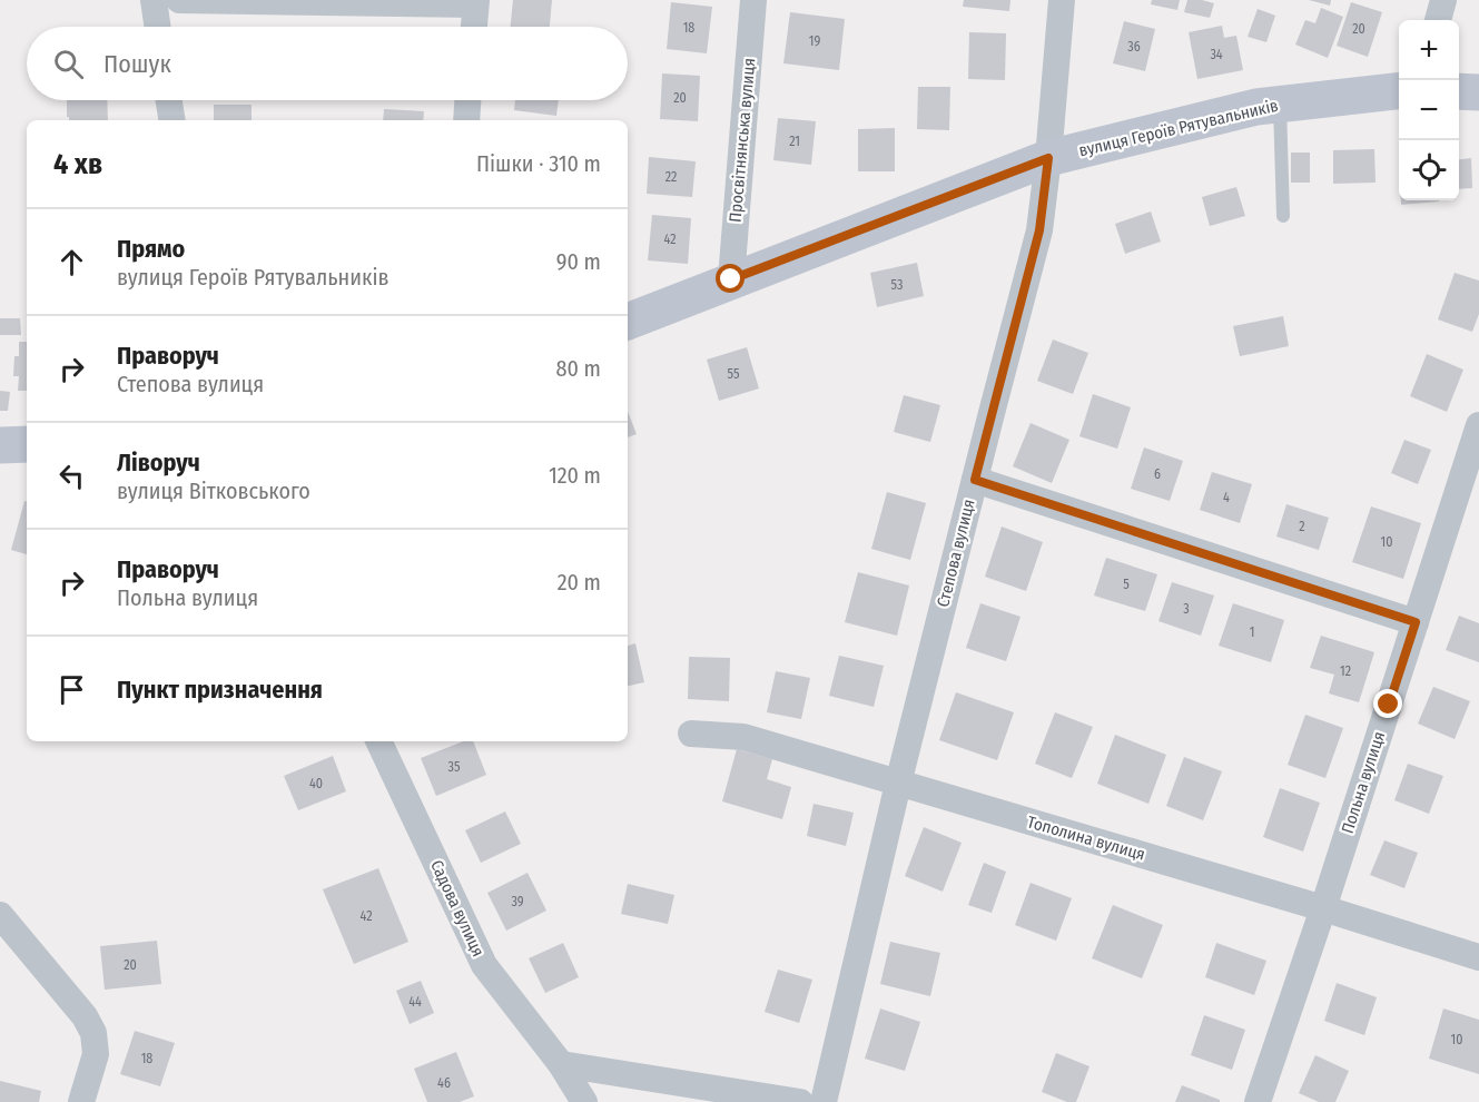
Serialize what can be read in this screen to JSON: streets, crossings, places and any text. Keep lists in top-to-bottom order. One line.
{"streets":{"street":["вулиця Героїв Рятувальників","Просвітнянська вулиця","Степова вулиця","Польна вулиця","Тополина вулиця","Садова вулиця"]},"crossings":[["вулиця Героїв Рятувальників","Просвітнянська вулиця"],["вулиця Героїв Рятувальників","Степова вулиця"],["Степова вулиця","Тополина вулиця"],["Польна вулиця","Тополина вулиця"]],"house_numbers":["18","20","19","36","34","20","21","22","42","53","55","6","4","2","10","5","3","1","12","35","40","39","42","20","44","10","18","46"],"page":{"map_buttons":["+","−"],"search":"Пошук","heading":["4 хв","Пішки · 310 m"],"list":[["Прямо","вулиця Героїв Рятувальників","90 m"],["Праворуч","Степова вулиця","80 m"],["Ліворуч","вулиця Вітковського","120 m"],["Праворуч","Польна вулиця","20 m"],"Пункт призначення"]}}
